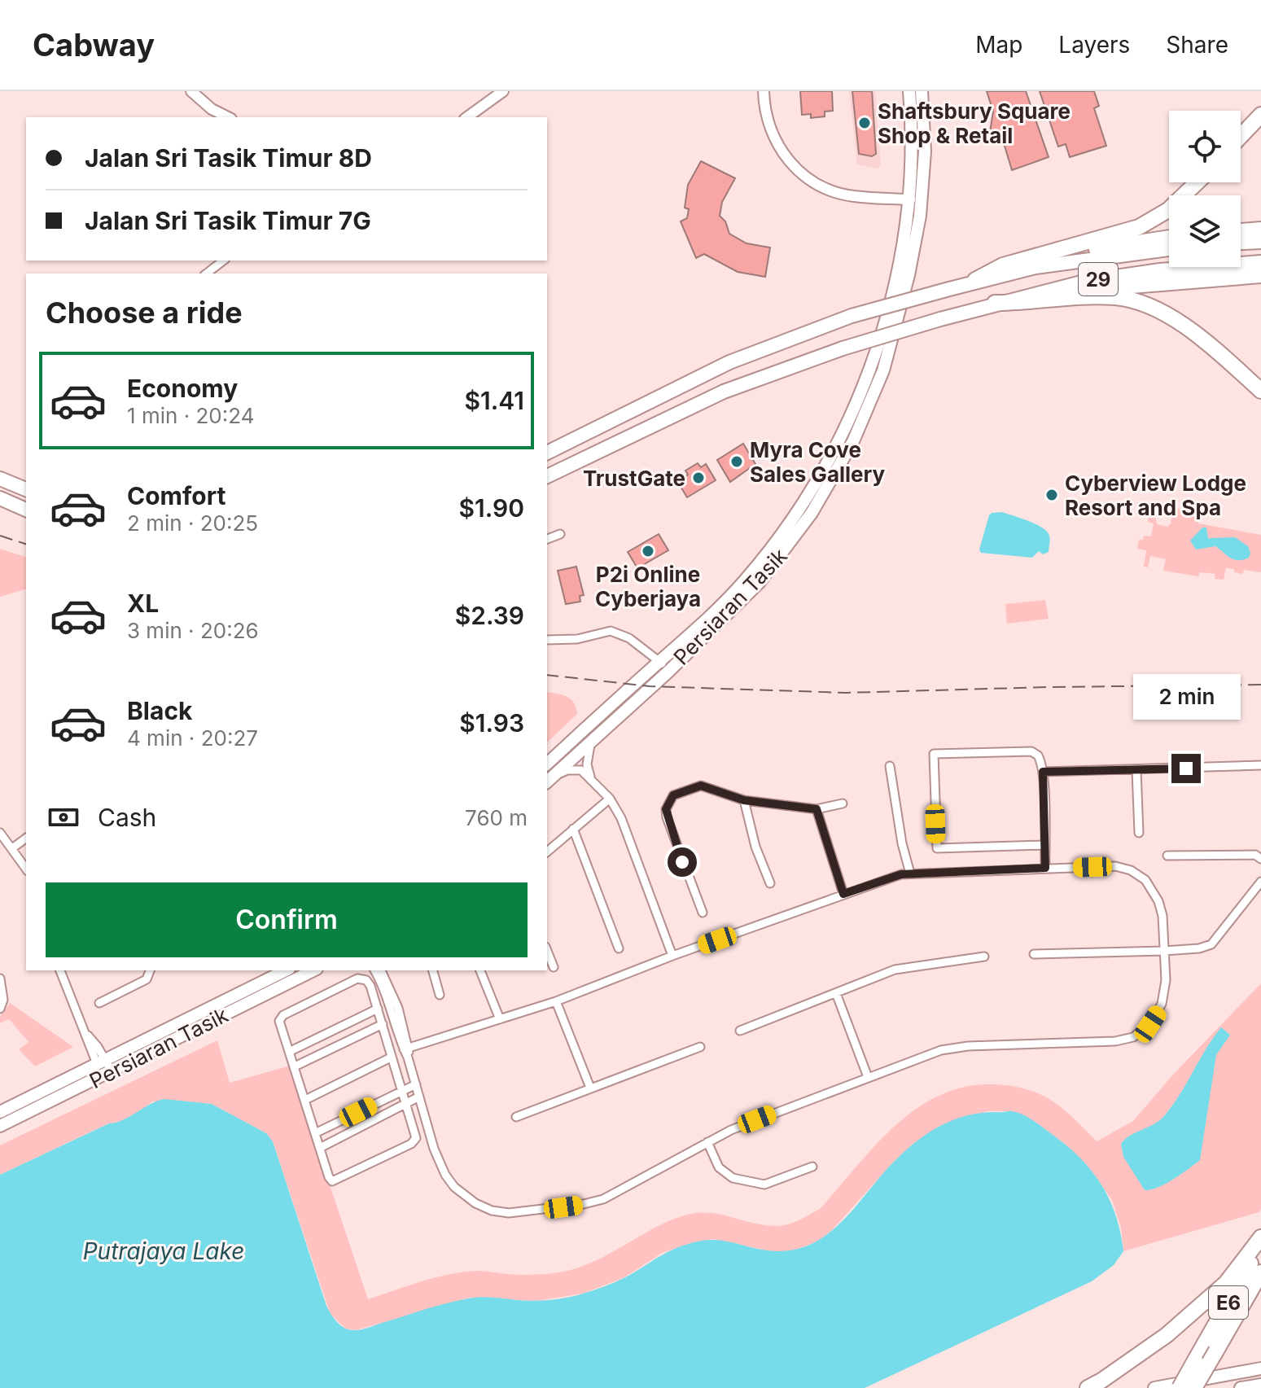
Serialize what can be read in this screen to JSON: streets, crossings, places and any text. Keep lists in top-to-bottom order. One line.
{"streets":{"highway":["29","E6"],"main road":["Persiaran Tasik"]},"water":["Putrajaya Lake"],"places":["Shaftsbury Square Shop & Retail","Myra Cove Sales Gallery","TrustGate","Cyberview Lodge Resort and Spa","P2i Online Cyberjaya"],"page":{"header":"Cabway","nav":["Map","Layers","Share"],"banner":["Jalan Sri Tasik Timur 8D","Jalan Sri Tasik Timur 7G"],"heading":"Choose a ride","list":[{"name":"Economy","note":"1 min · 20:24","value":"$1.41"},{"name":"Comfort","note":"2 min · 20:25","value":"$1.90"},{"name":"XL","note":"3 min · 20:26","value":"$2.39"},{"name":"Black","note":"4 min · 20:27","value":"$1.93"}],"bubble":"2 min","pay":["Cash","760 m"],"buttons":"Confirm"}}
